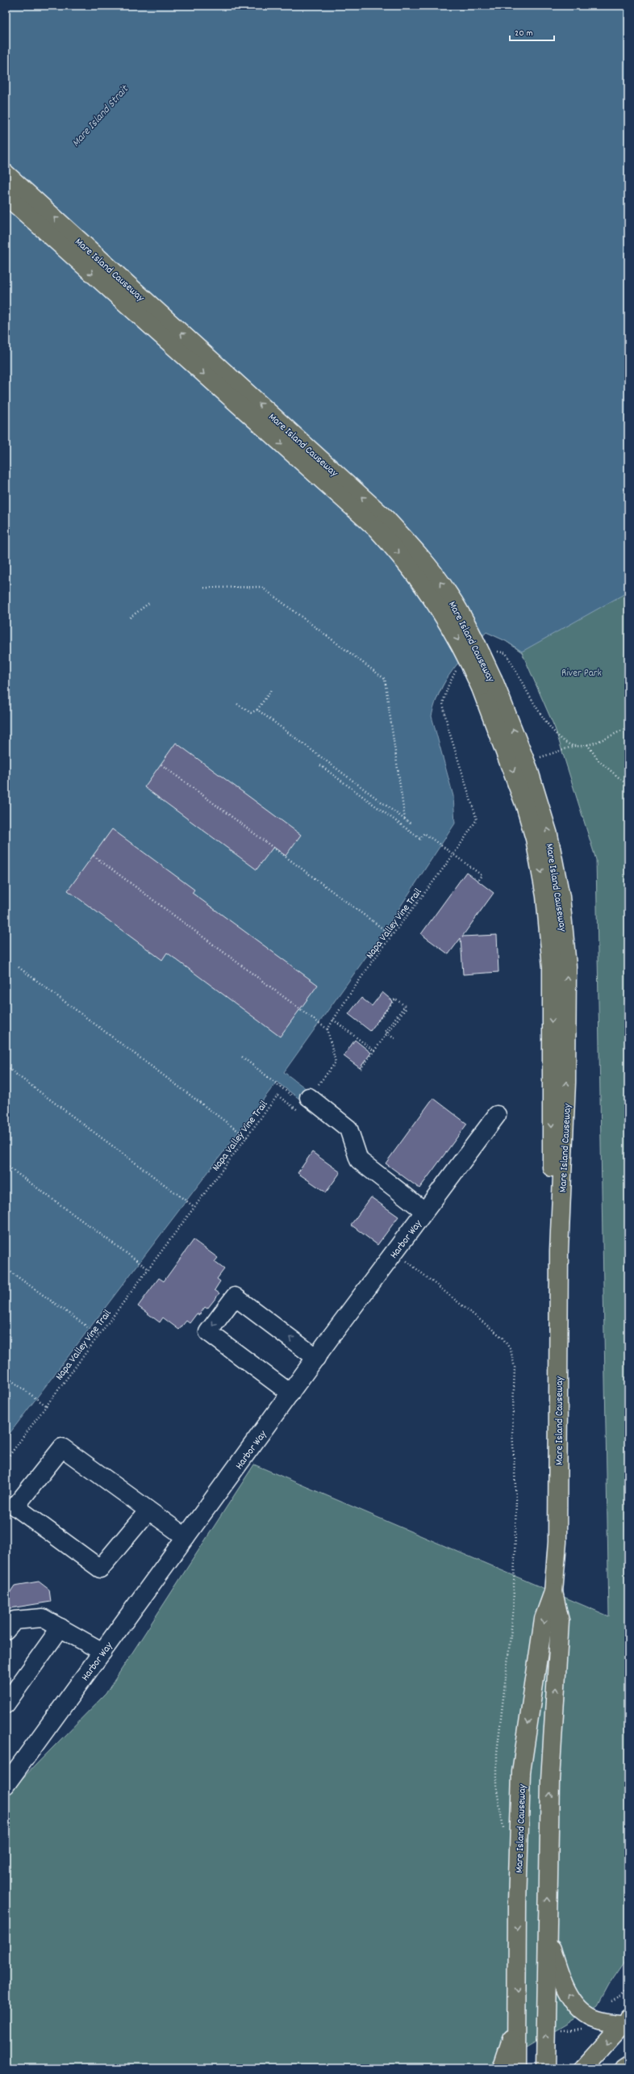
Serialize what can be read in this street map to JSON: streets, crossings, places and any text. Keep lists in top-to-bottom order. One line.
{"streets":{"main road":["Mare Island Causeway"],"street":["Harbor Way"],"path":["Napa Valley Vine Trail"]},"water":["Mare Island Strait"],"parks":["River Park"],"scale_bar":"20 m"}
